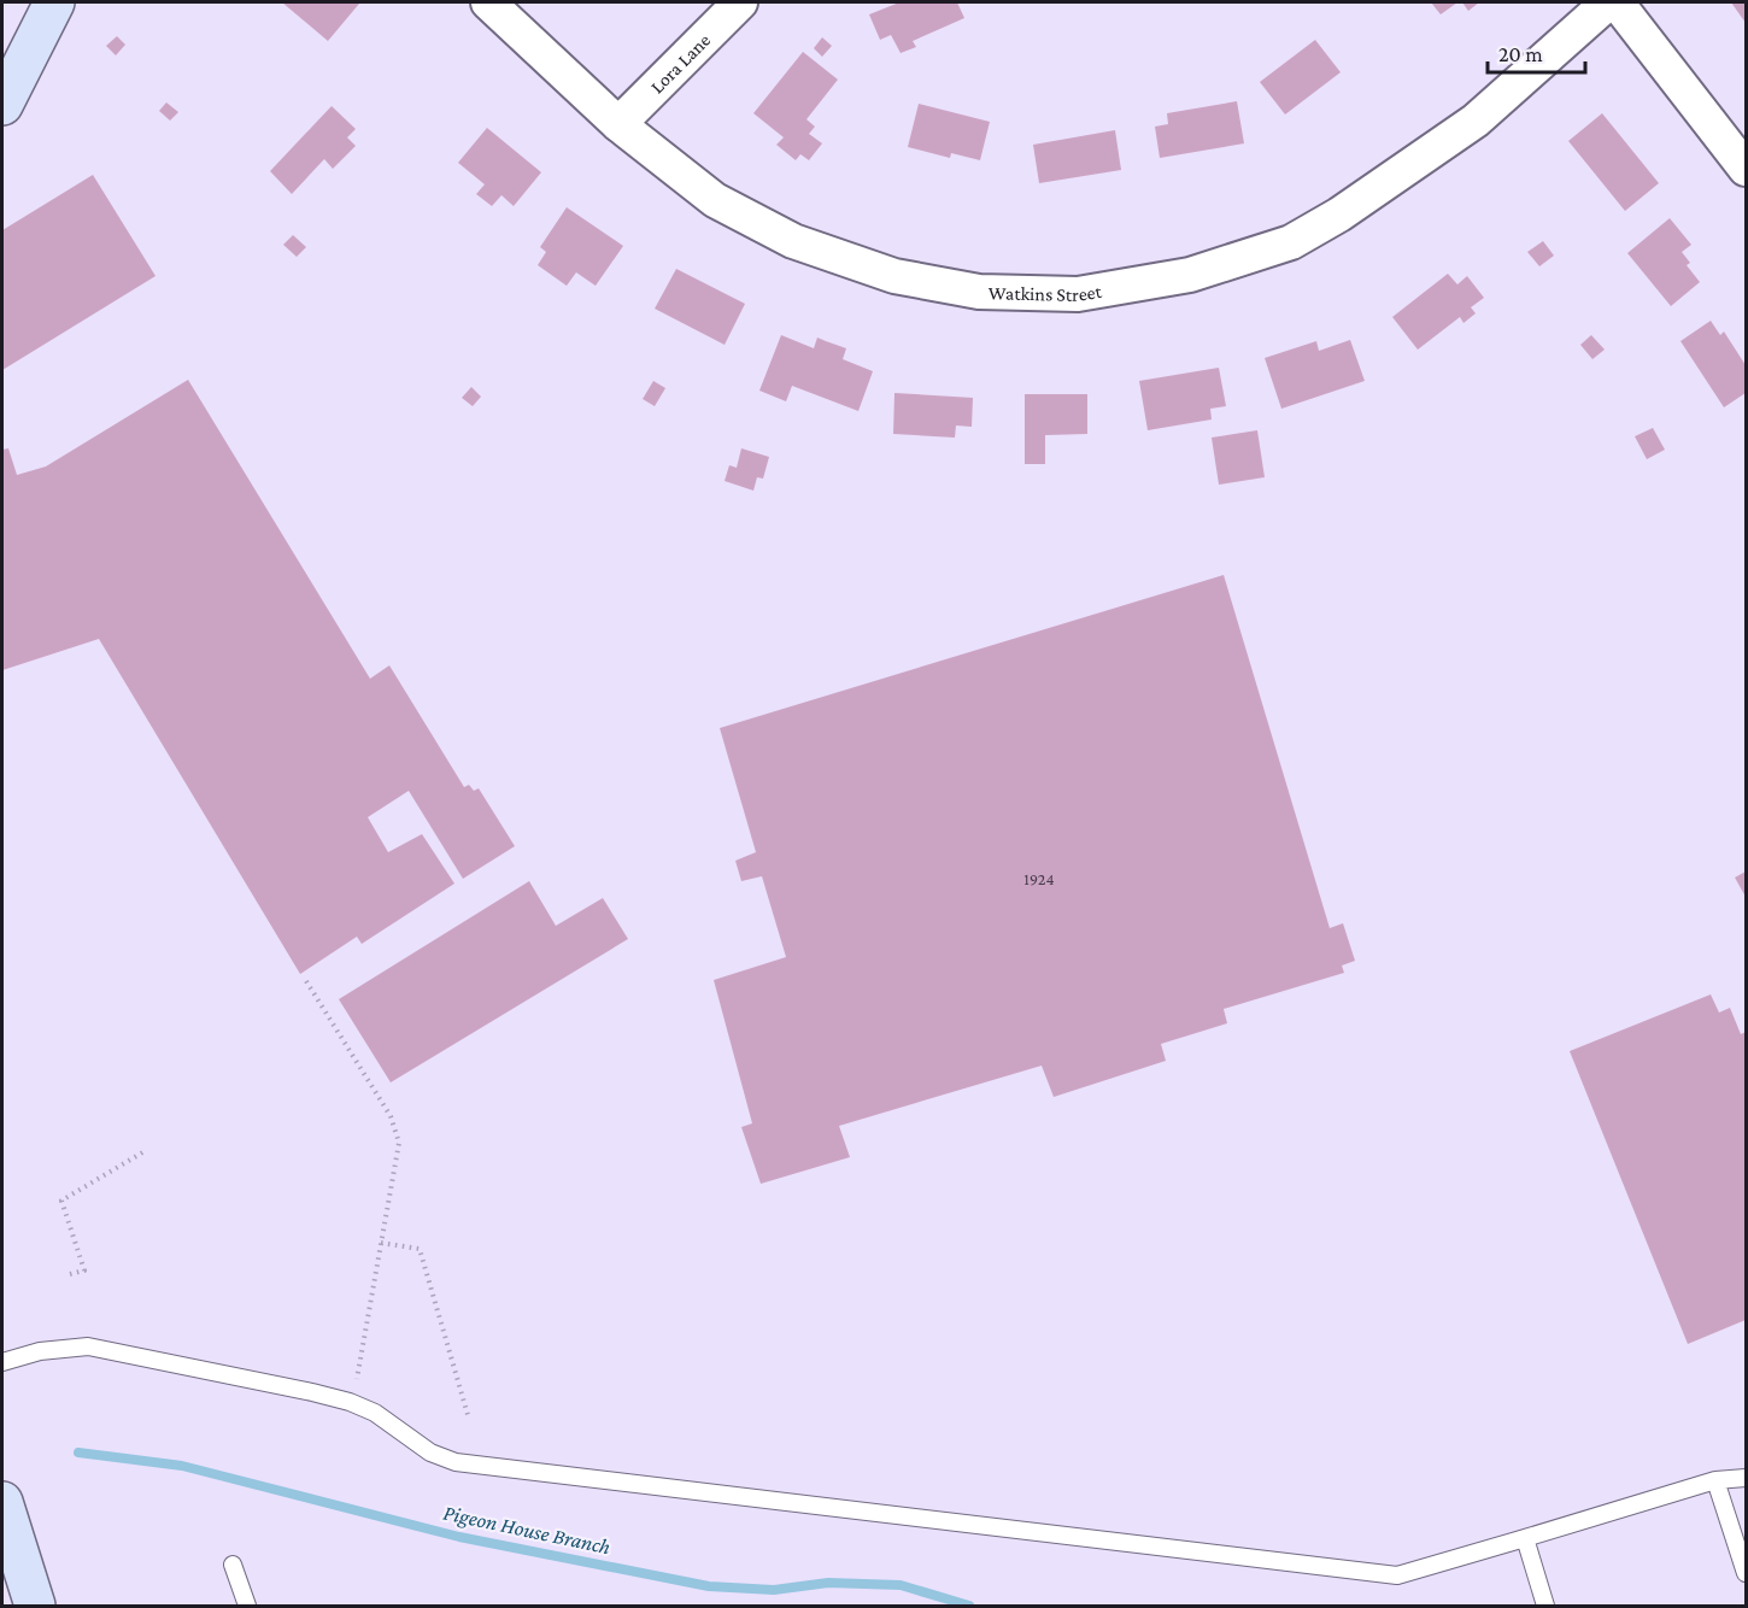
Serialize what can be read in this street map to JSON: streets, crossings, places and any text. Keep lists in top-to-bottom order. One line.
{"streets":{"street":["Lora Lane","Watkins Street"]},"crossings":[["Lora Lane","Watkins Street"]],"water":["Pigeon House Branch"],"house_numbers":["1924"],"scale_bar":"20 m"}
